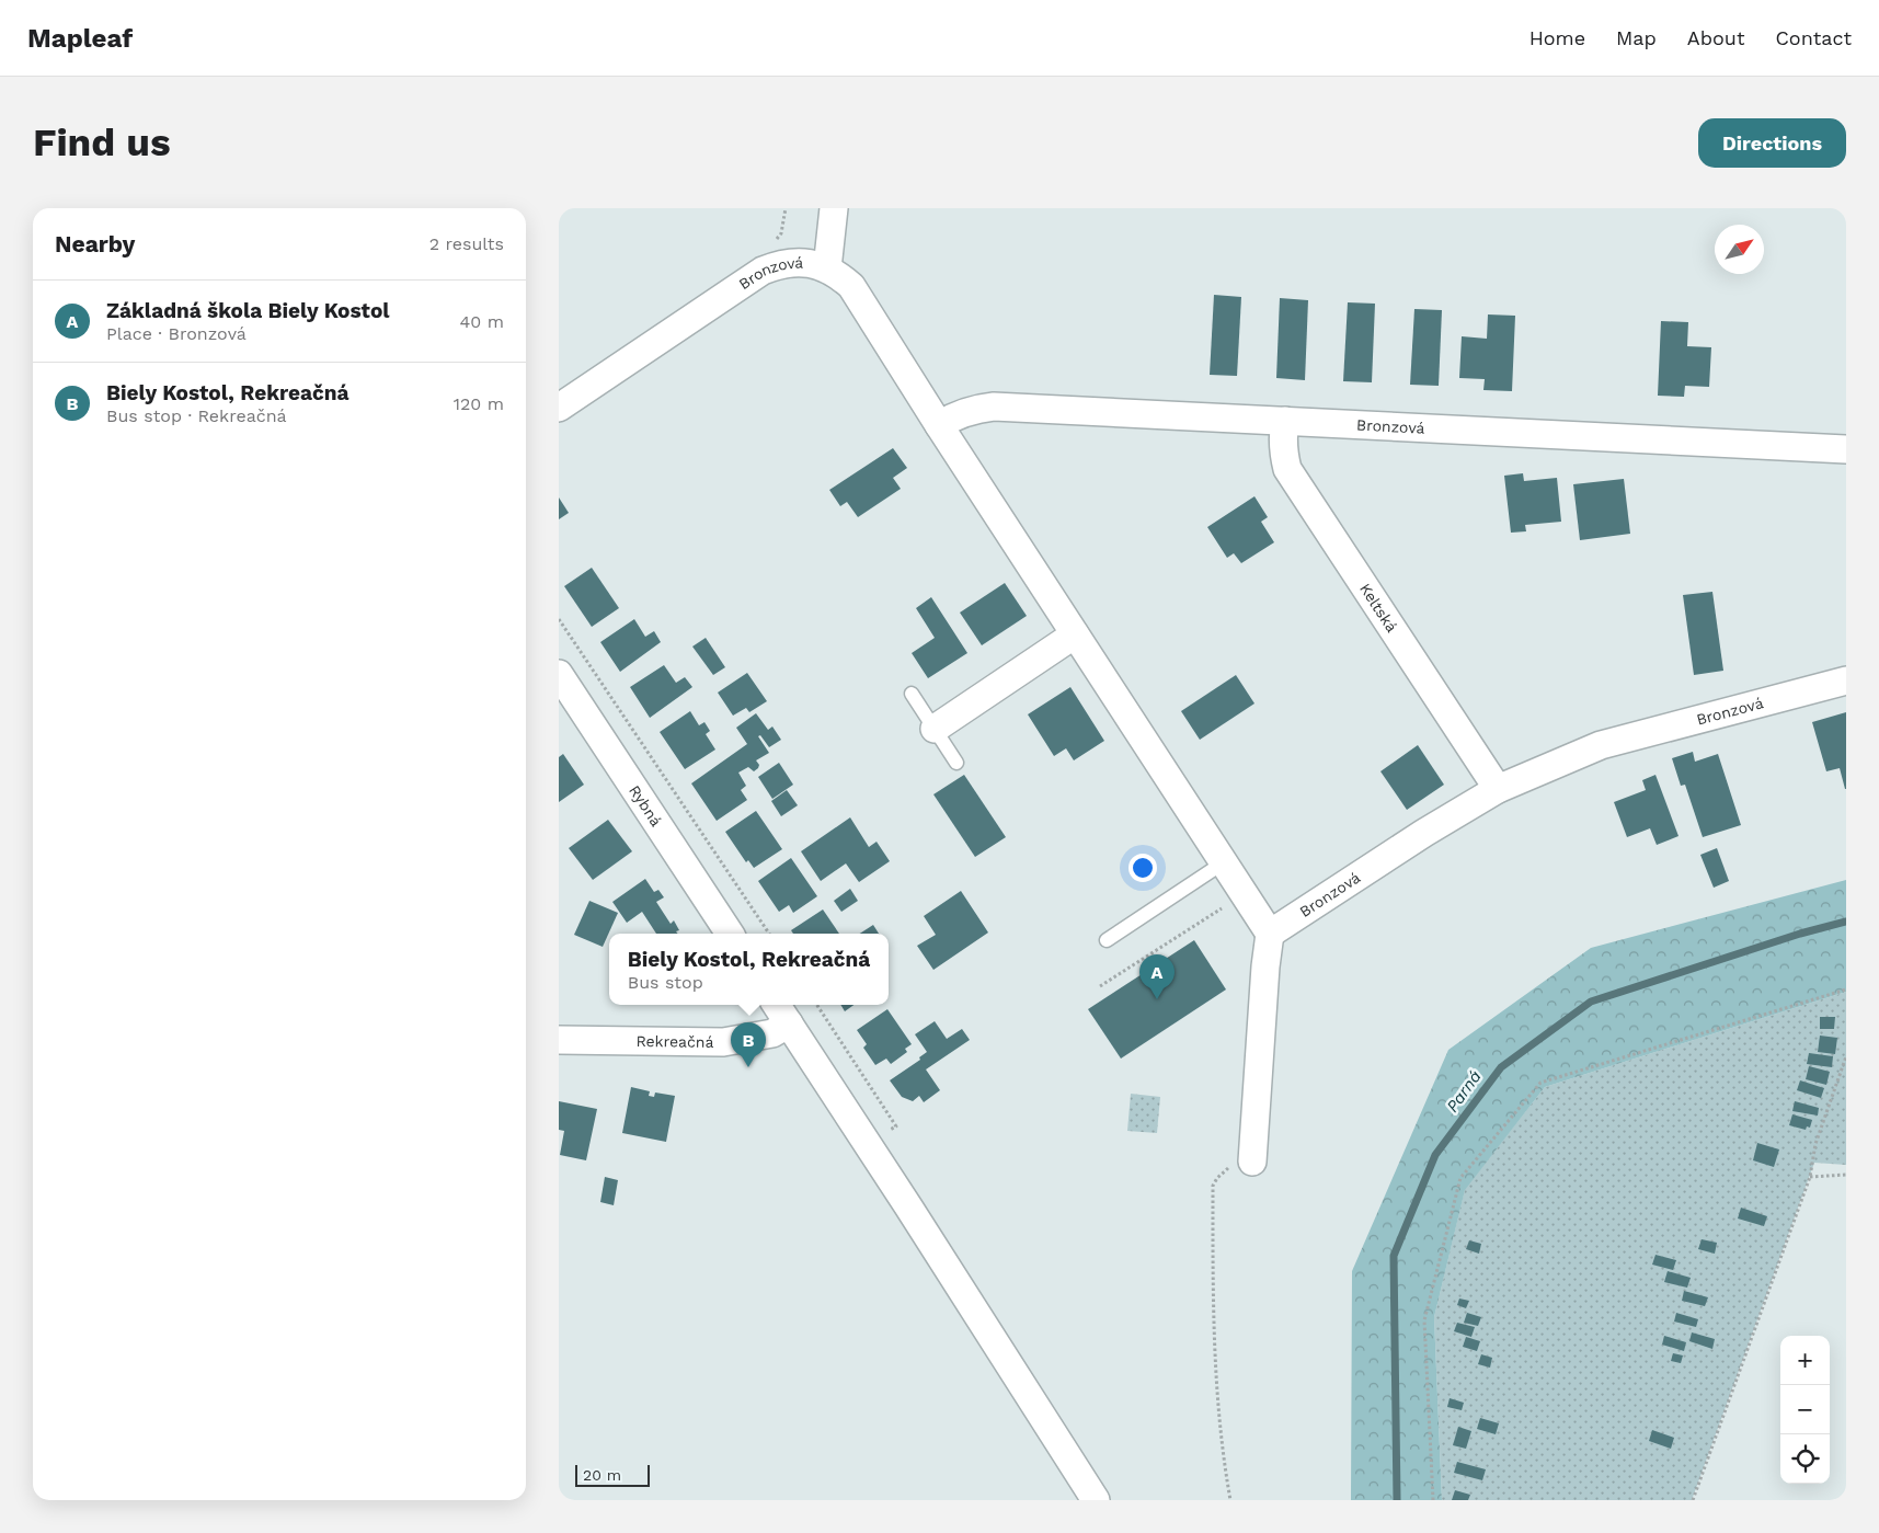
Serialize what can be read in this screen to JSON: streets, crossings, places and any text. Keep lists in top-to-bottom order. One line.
{"streets":{"street":["Bronzová","Keltská","Rybná","Rekreačná"]},"crossings":[["Bronzová","Keltská"]],"water":["Parná"],"scale_bar":"20 m","north":"top right","page":{"header":"Mapleaf","nav":["Home","Map","About","Contact"],"buttons":"Directions","title":"Find us","heading":["Nearby","2 results"],"list":[{"mark":"A","name":"Základná škola Biely Kostol","note":"Place · Bronzová","value":"40 m"},{"mark":"B","name":"Biely Kostol, Rekreačná","note":"Bus stop · Rekreačná","value":"120 m"}],"popup":["Biely Kostol, Rekreačná","Bus stop"],"pins":["A","B"],"map_buttons":["+","−"],"scale":"20 m"}}
